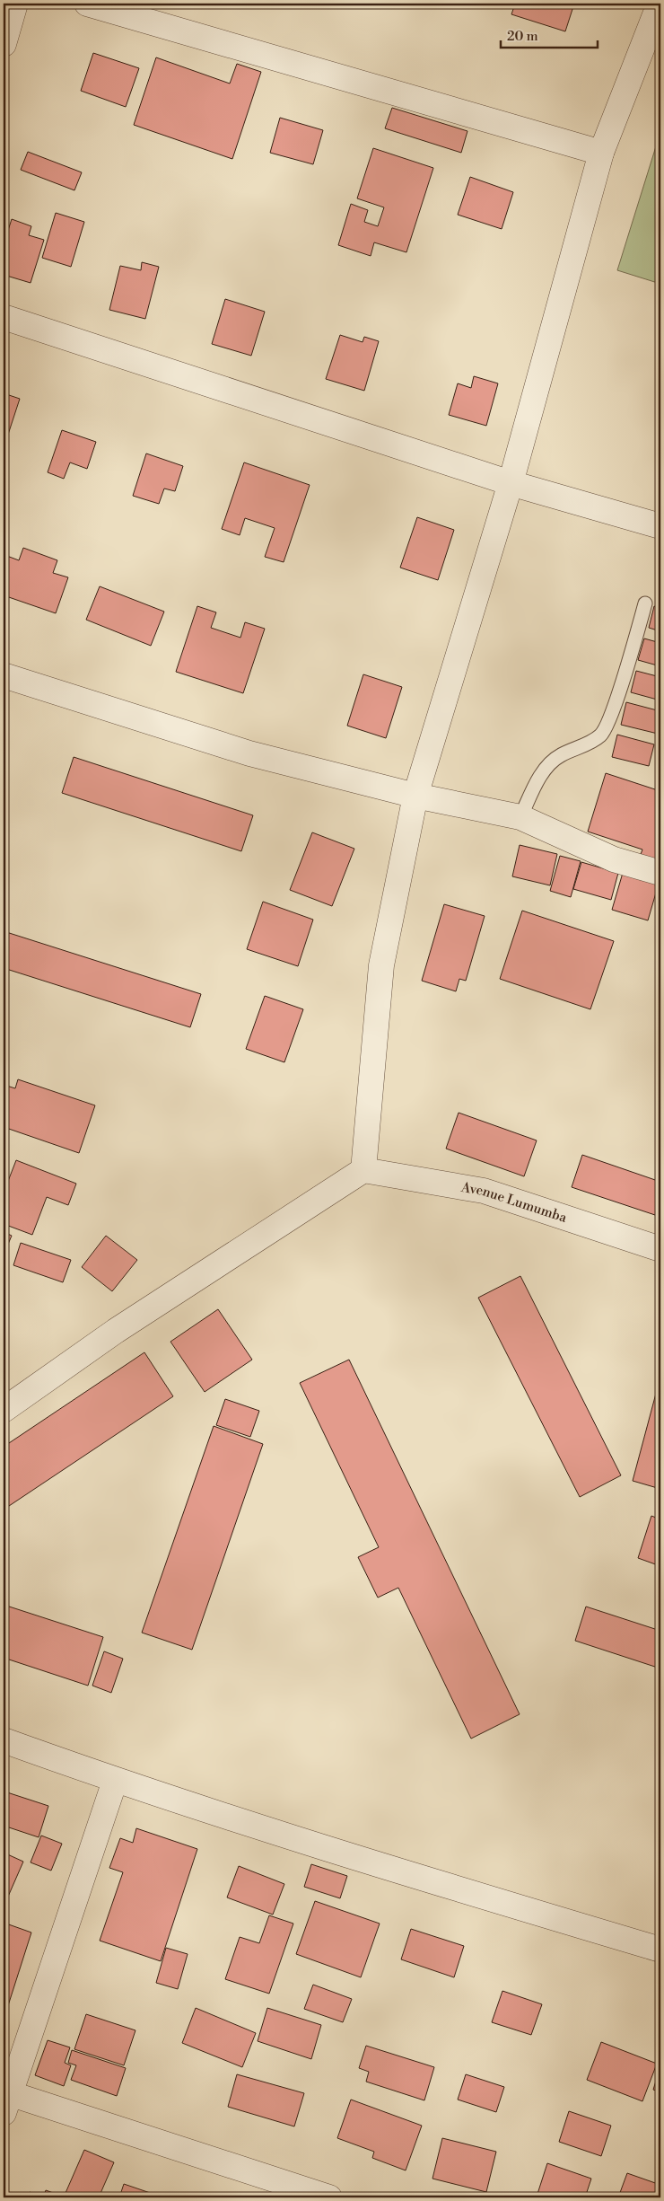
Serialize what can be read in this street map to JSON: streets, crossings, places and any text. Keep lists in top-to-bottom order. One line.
{"streets":{"street":["Avenue Lumumba"]},"scale_bar":"20 m"}
